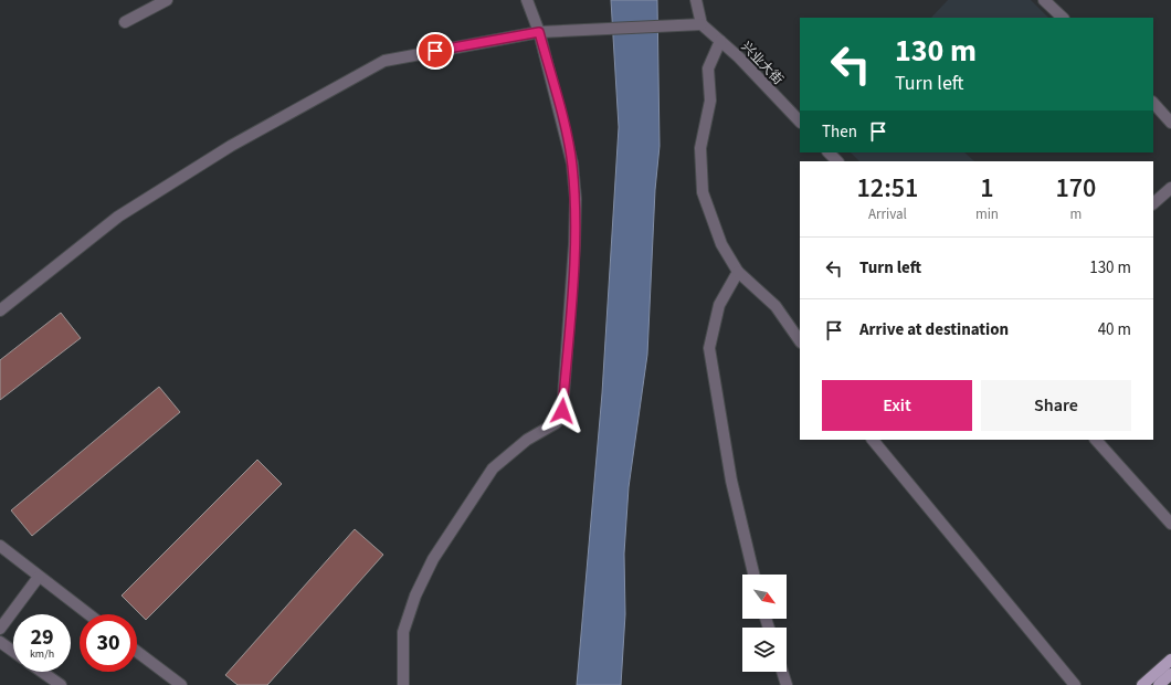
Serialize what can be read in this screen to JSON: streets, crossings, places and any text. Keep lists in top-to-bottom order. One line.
{"streets":{"street":["兴业大街"]},"north":"bottom right","page":{"turn":["130 m","Turn left"],"then":"Then","eta":["12:51","Arrival","1","min","170","m"],"list":[{"name":"Turn left","value":"130 m"},{"name":"Arrive at destination","value":"40 m"}],"buttons":["Exit","Share"],"speed":"29 km/h","limit":"30"}}
